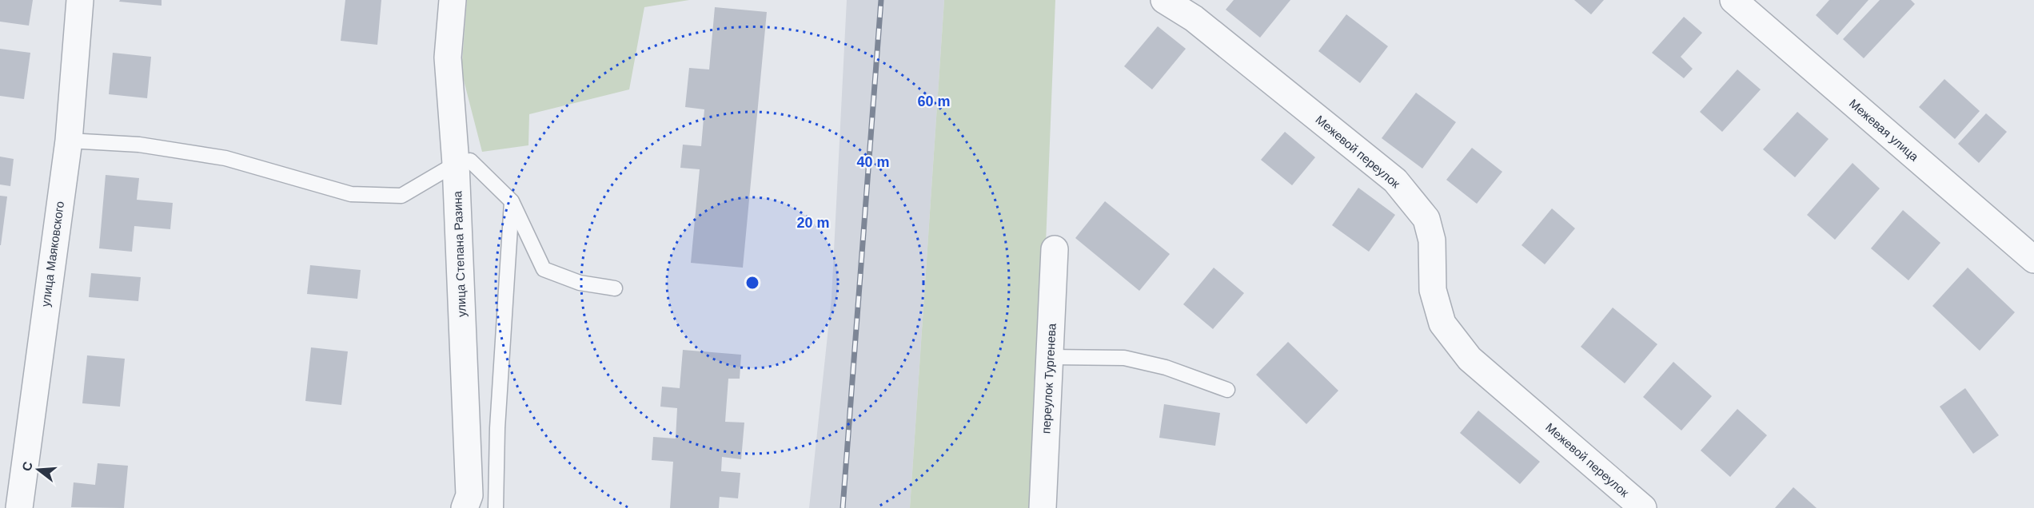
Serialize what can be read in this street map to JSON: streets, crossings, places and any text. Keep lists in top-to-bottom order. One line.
{"streets":{"street":["Межевая улица","Межевой переулок","улица Маяковского","улица Степана Разина","переулок Тургенева"]},"north":"left","rings":["60 m","40 m","20 m"]}
